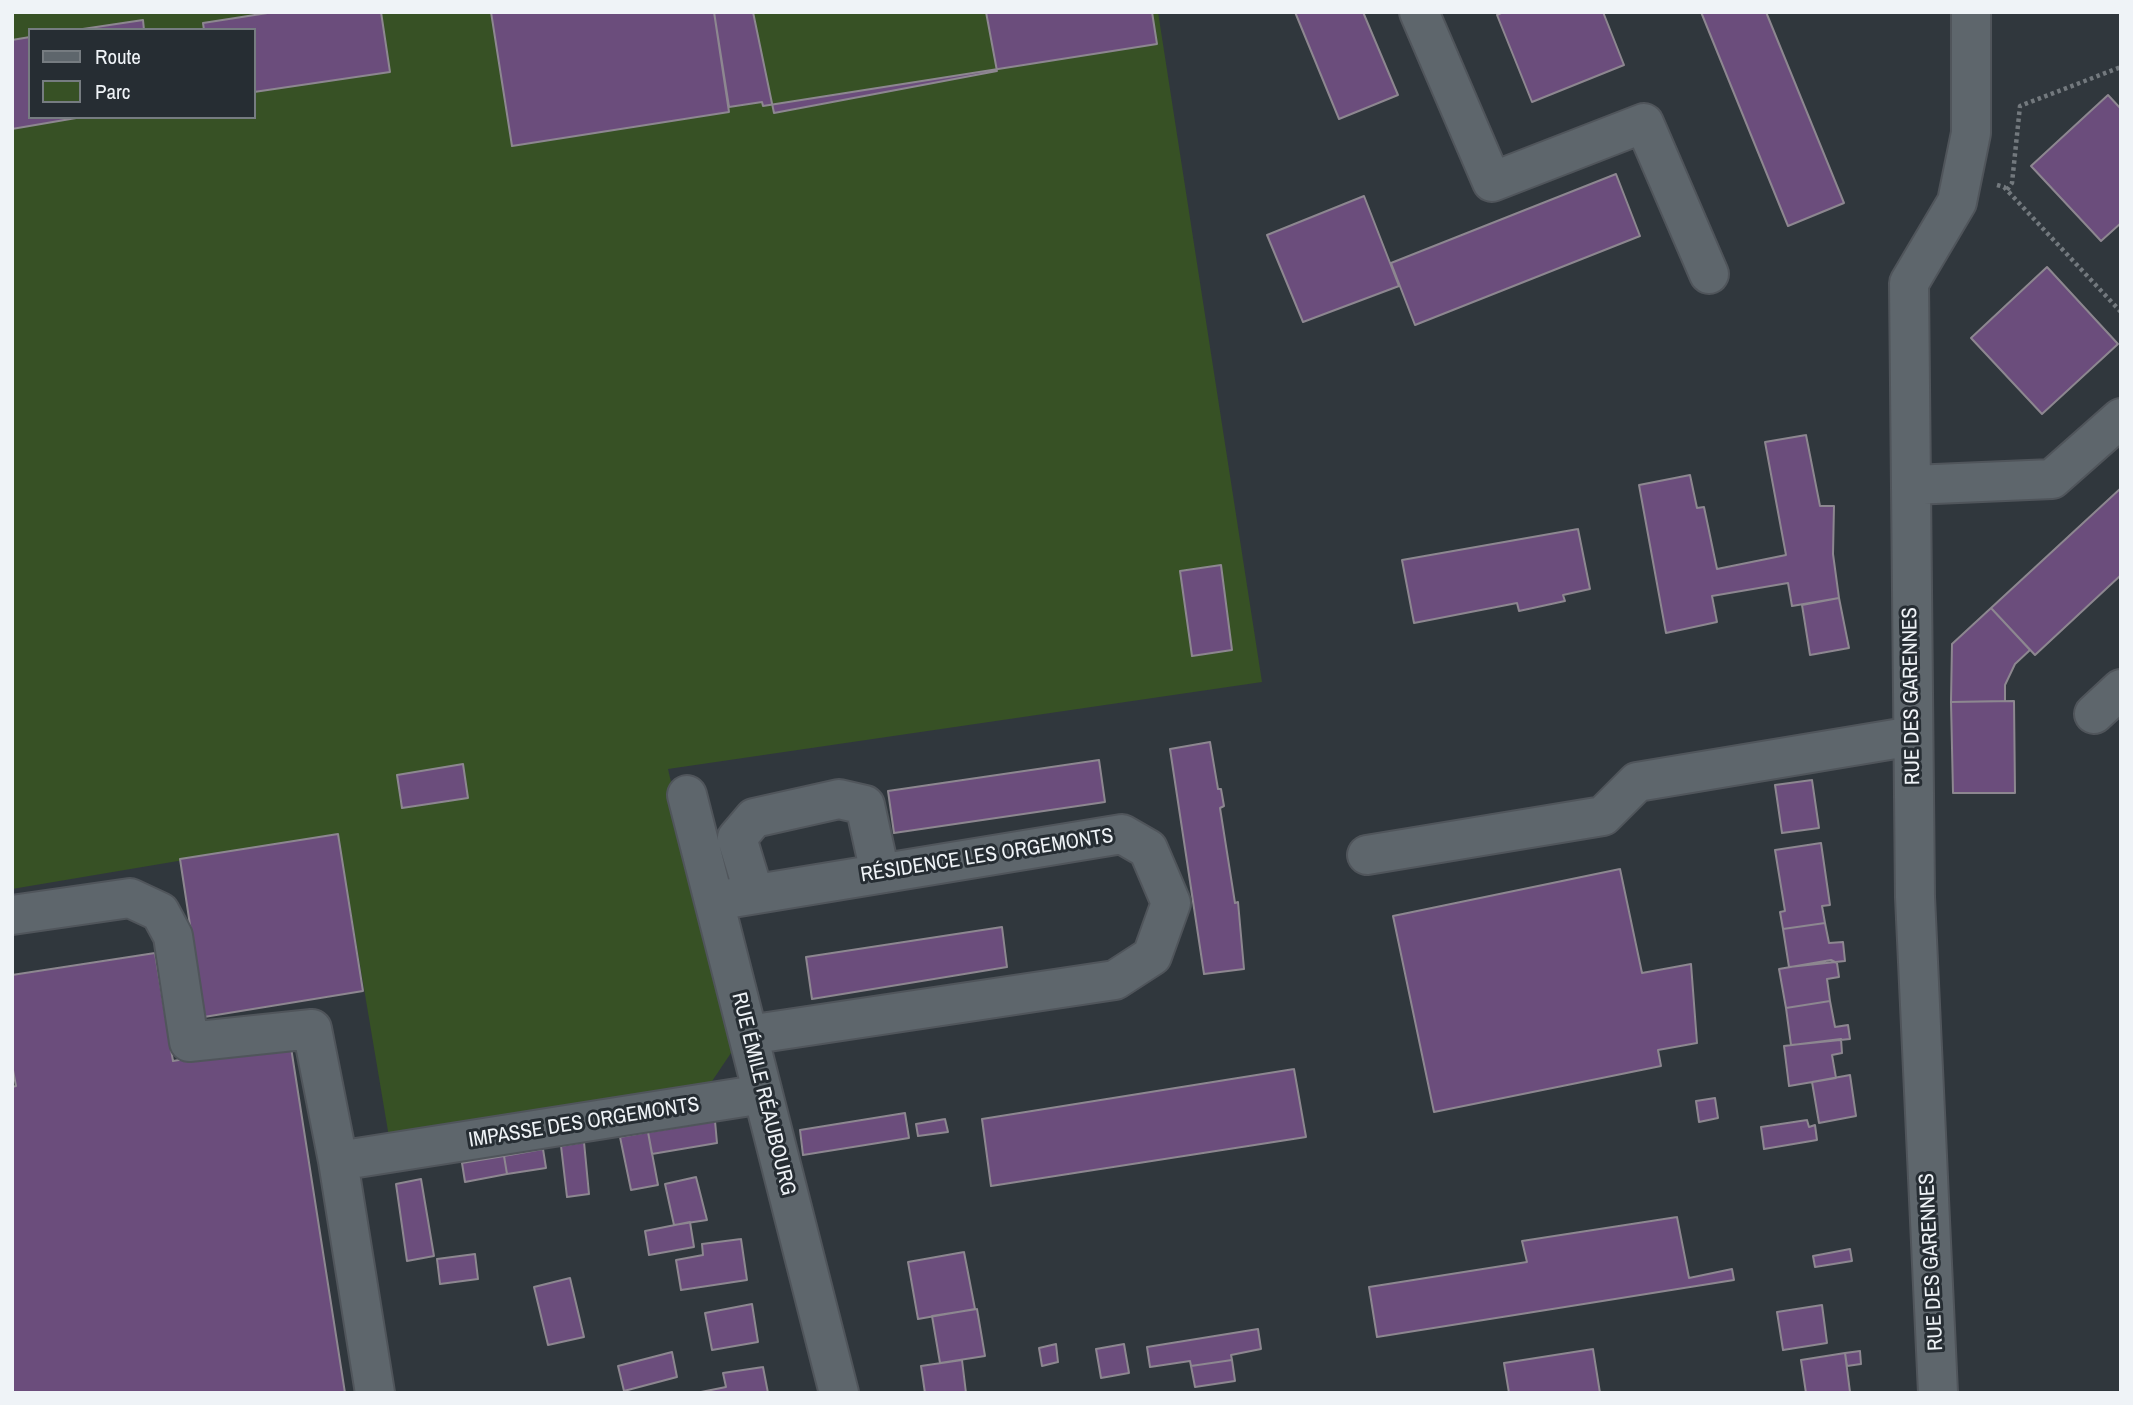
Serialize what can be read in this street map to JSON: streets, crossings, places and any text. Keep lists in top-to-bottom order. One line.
{"streets":{"street":["RUE DES GARENNES","RÉSIDENCE LES ORGEMONTS","RUE ÉMILE RÉAUBOURG","IMPASSE DES ORGEMONTS"]},"crossings":[["RÉSIDENCE LES ORGEMONTS","RUE ÉMILE RÉAUBOURG"],["RUE ÉMILE RÉAUBOURG","IMPASSE DES ORGEMONTS"]],"legend":["Route","Parc"]}
